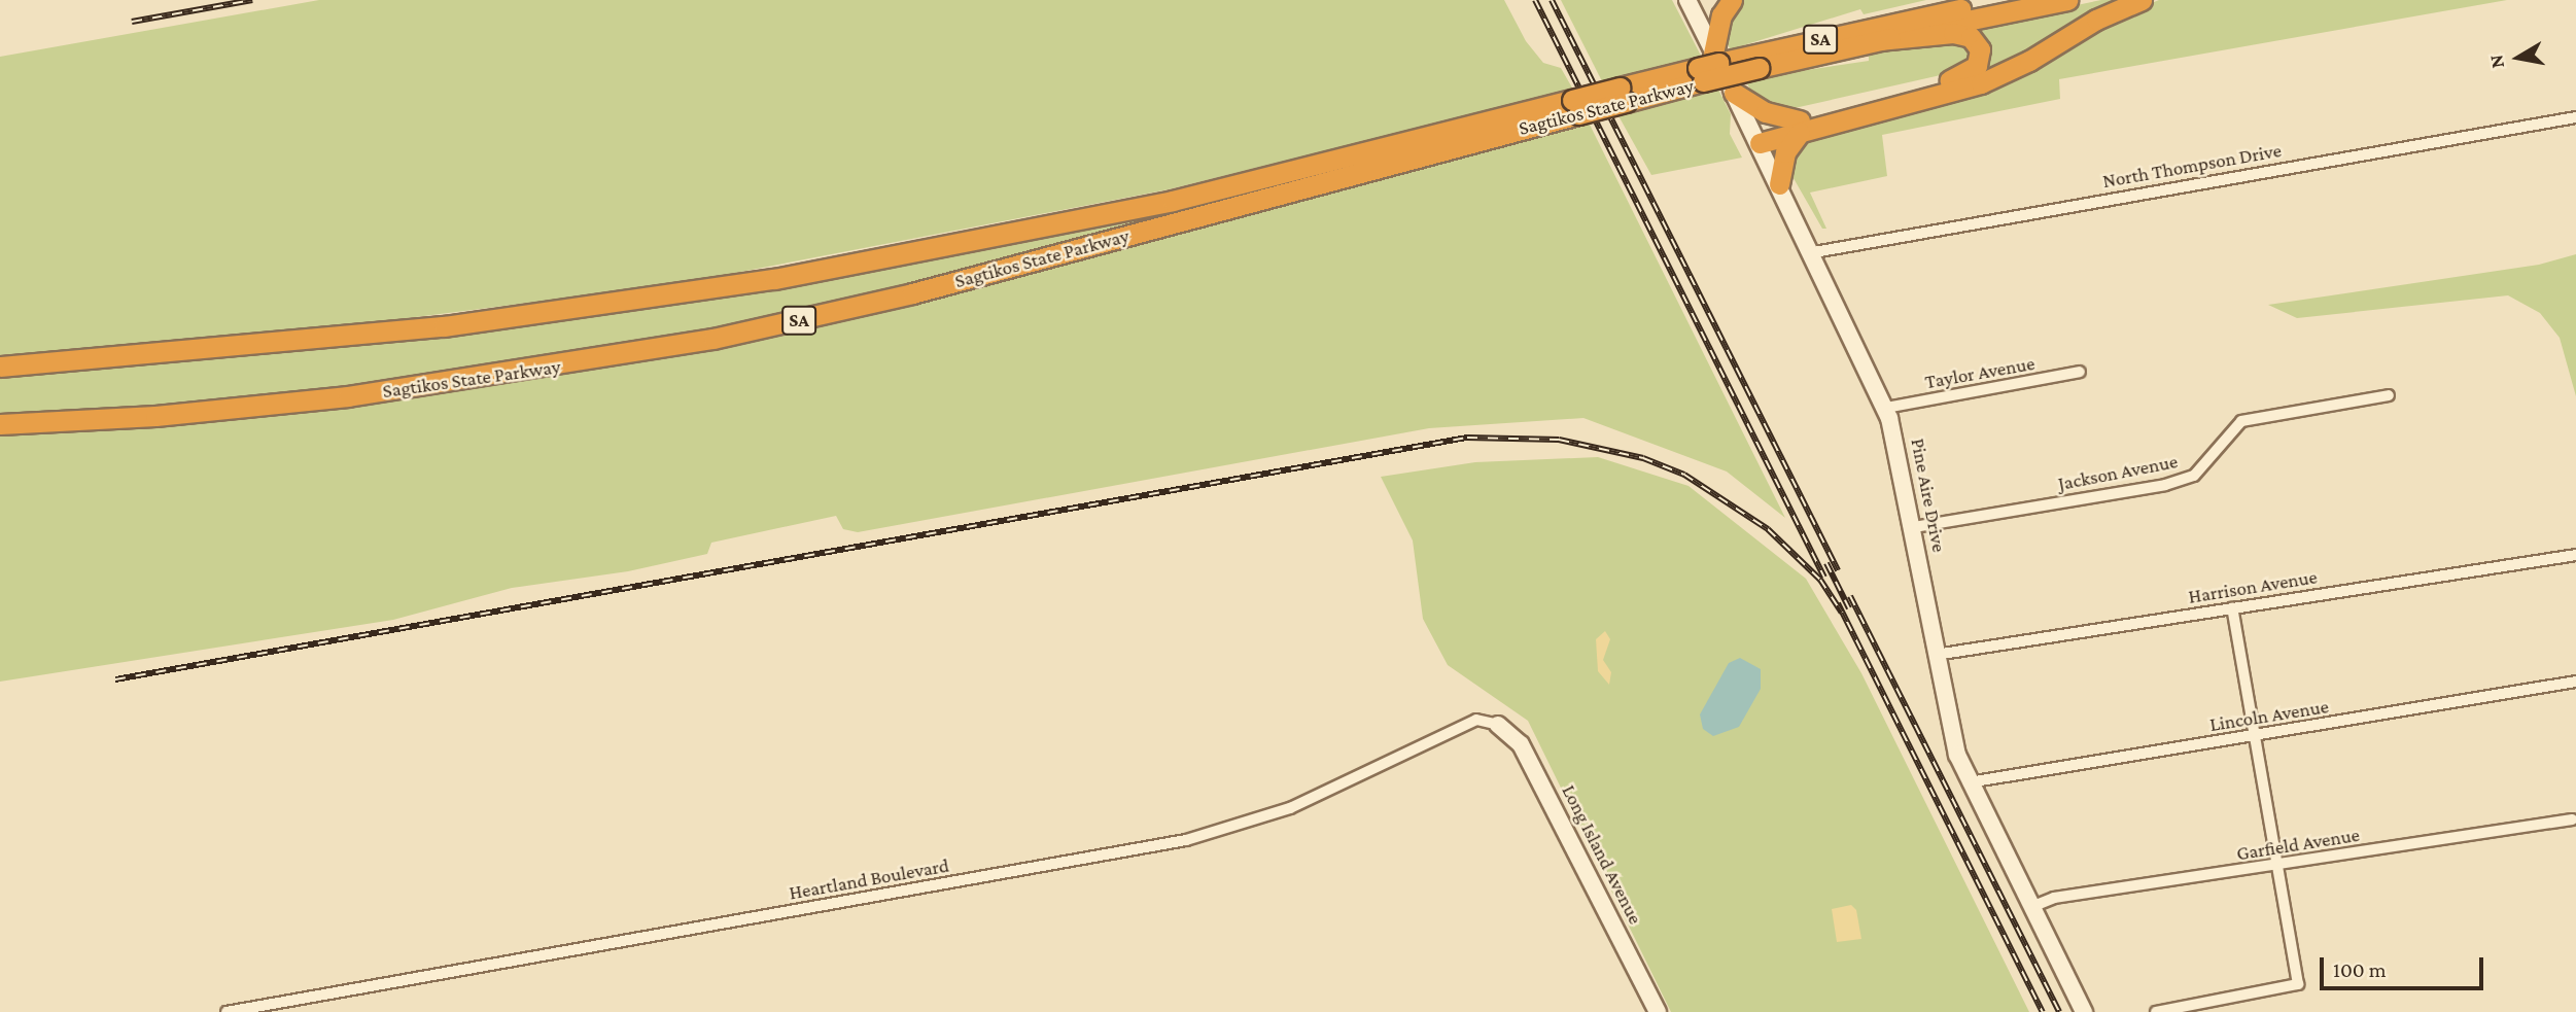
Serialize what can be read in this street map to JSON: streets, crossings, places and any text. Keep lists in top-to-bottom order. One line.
{"streets":{"highway":["SA","Sagtikos State Parkway"],"street":["North Thompson Drive","Taylor Avenue","Jackson Avenue","Pine Aire Drive","Harrison Avenue","Lincoln Avenue","Garfield Avenue","Long Island Avenue","Heartland Boulevard"]},"crossings":[["North Thompson Drive","Pine Aire Drive"],["Taylor Avenue","Pine Aire Drive"],["Jackson Avenue","Pine Aire Drive"],["Pine Aire Drive","Harrison Avenue"],["Pine Aire Drive","Lincoln Avenue"],["Pine Aire Drive","Garfield Avenue"],["Long Island Avenue","Heartland Boulevard"]],"scale_bar":"100 m","north":"left"}
